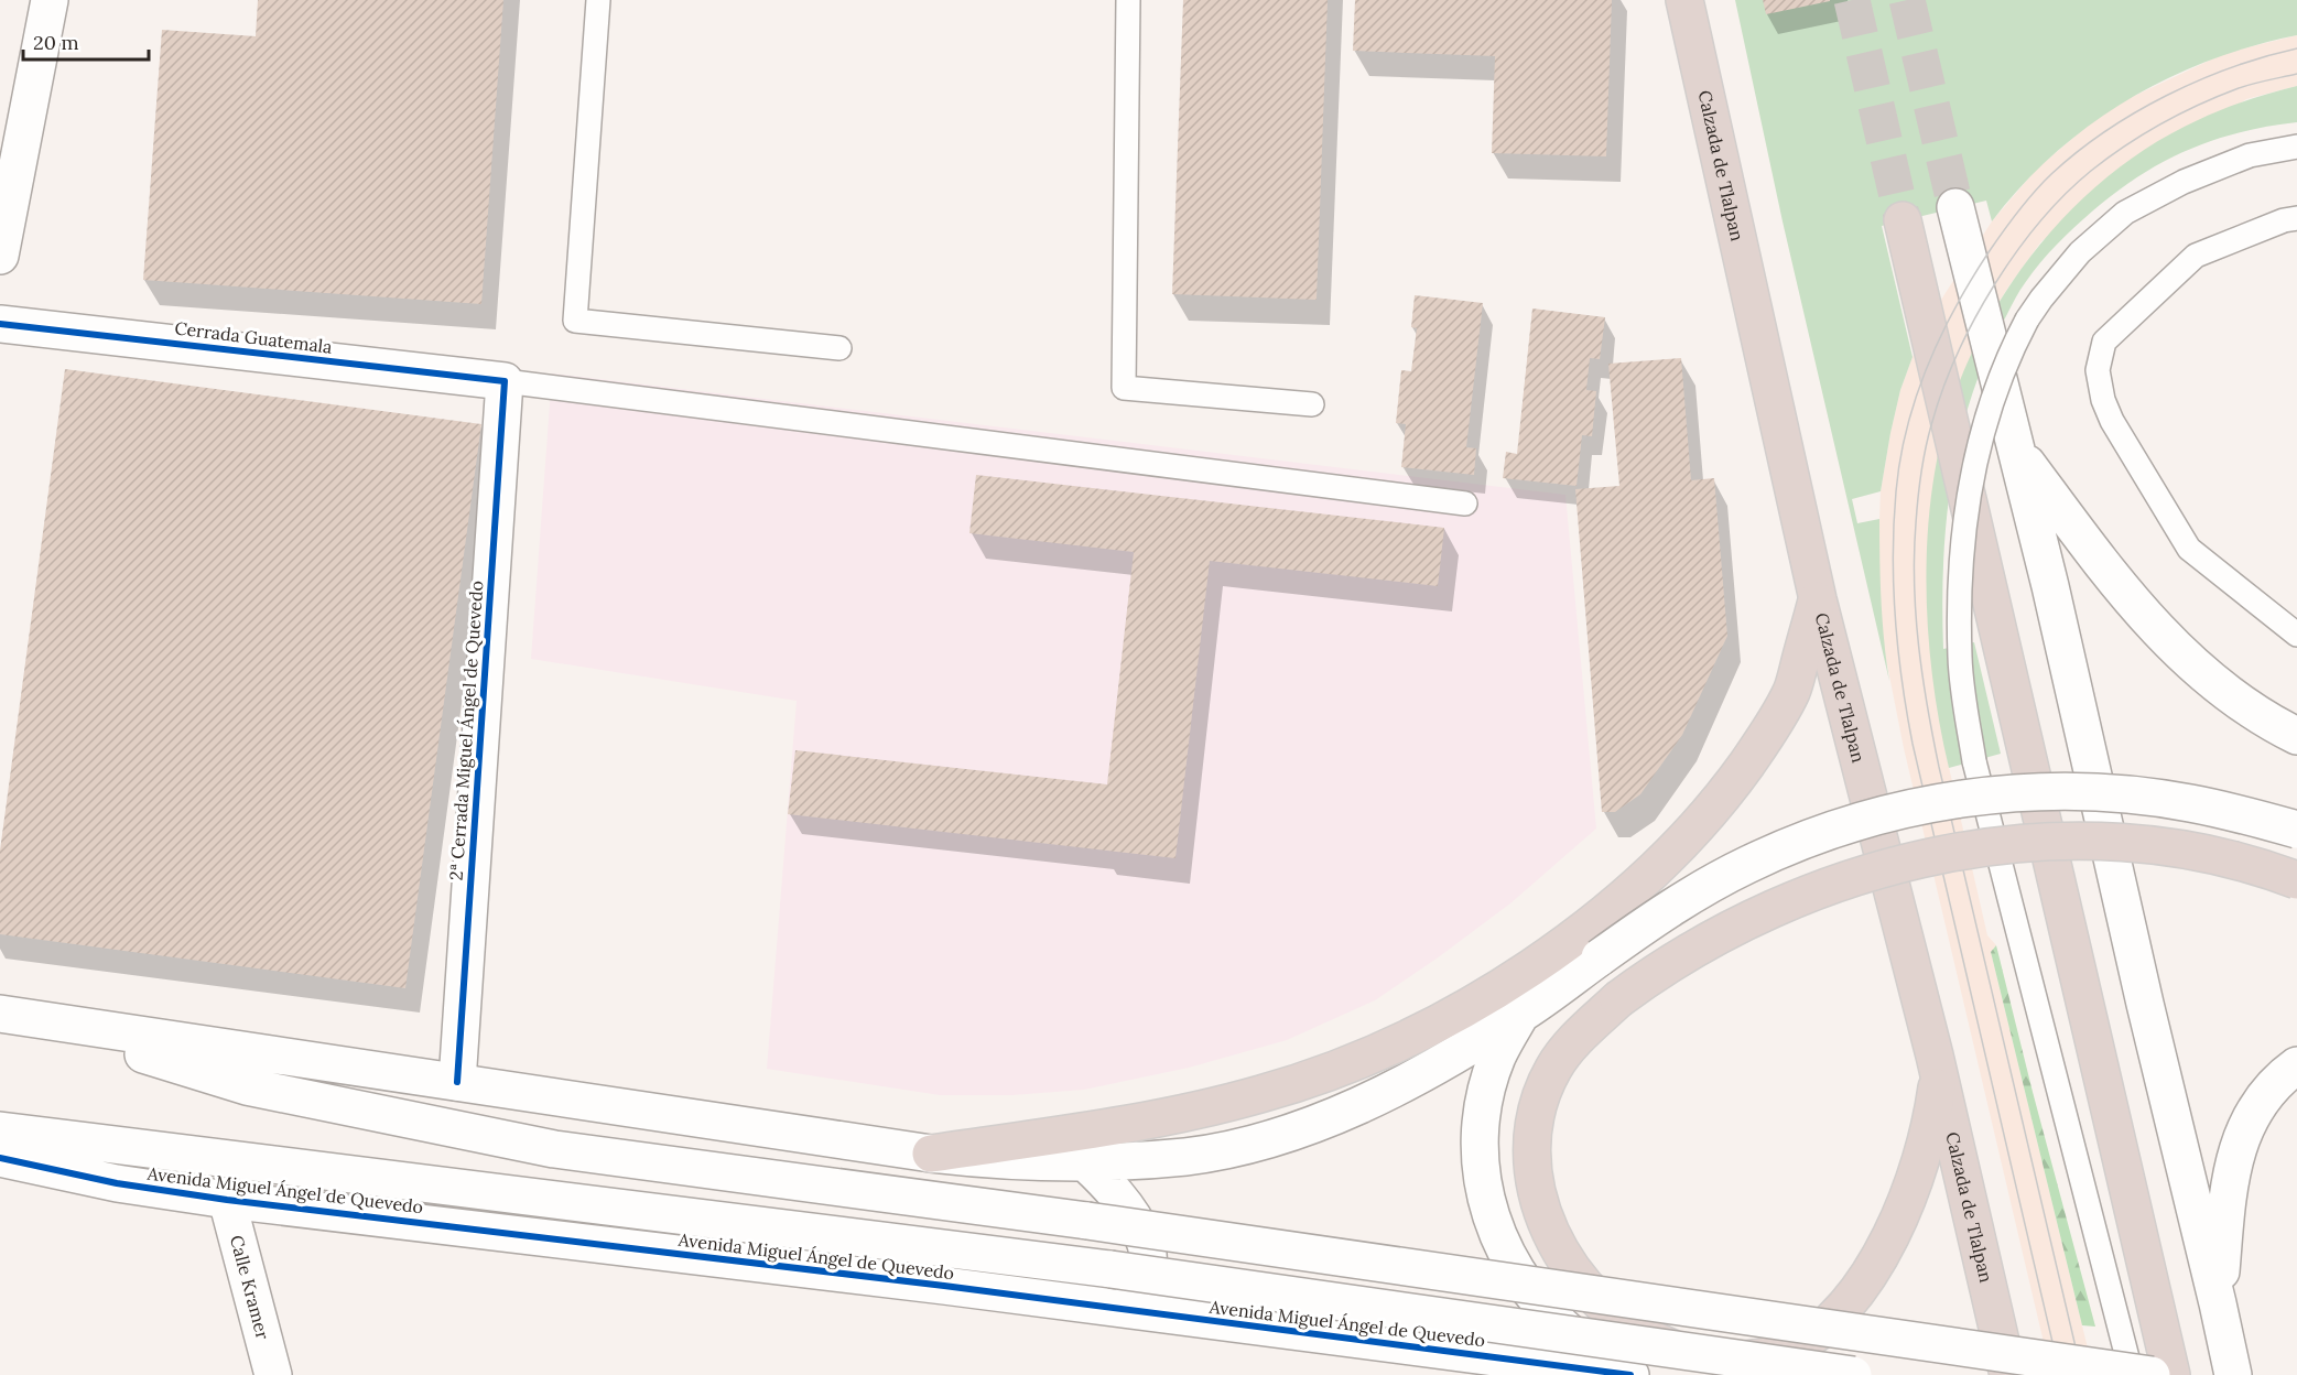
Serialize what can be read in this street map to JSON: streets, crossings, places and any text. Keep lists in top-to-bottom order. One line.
{"streets":{"highway":["Calzada de Tlalpan"],"main road":["Cerrada Guatemala","2ª Cerrada Miguel Ángel de Quevedo","Avenida Miguel Ángel de Quevedo","Calle Kramer"]},"crossings":[["Cerrada Guatemala","2ª Cerrada Miguel Ángel de Quevedo"],["Avenida Miguel Ángel de Quevedo","Calle Kramer"]],"scale_bar":"20 m"}
